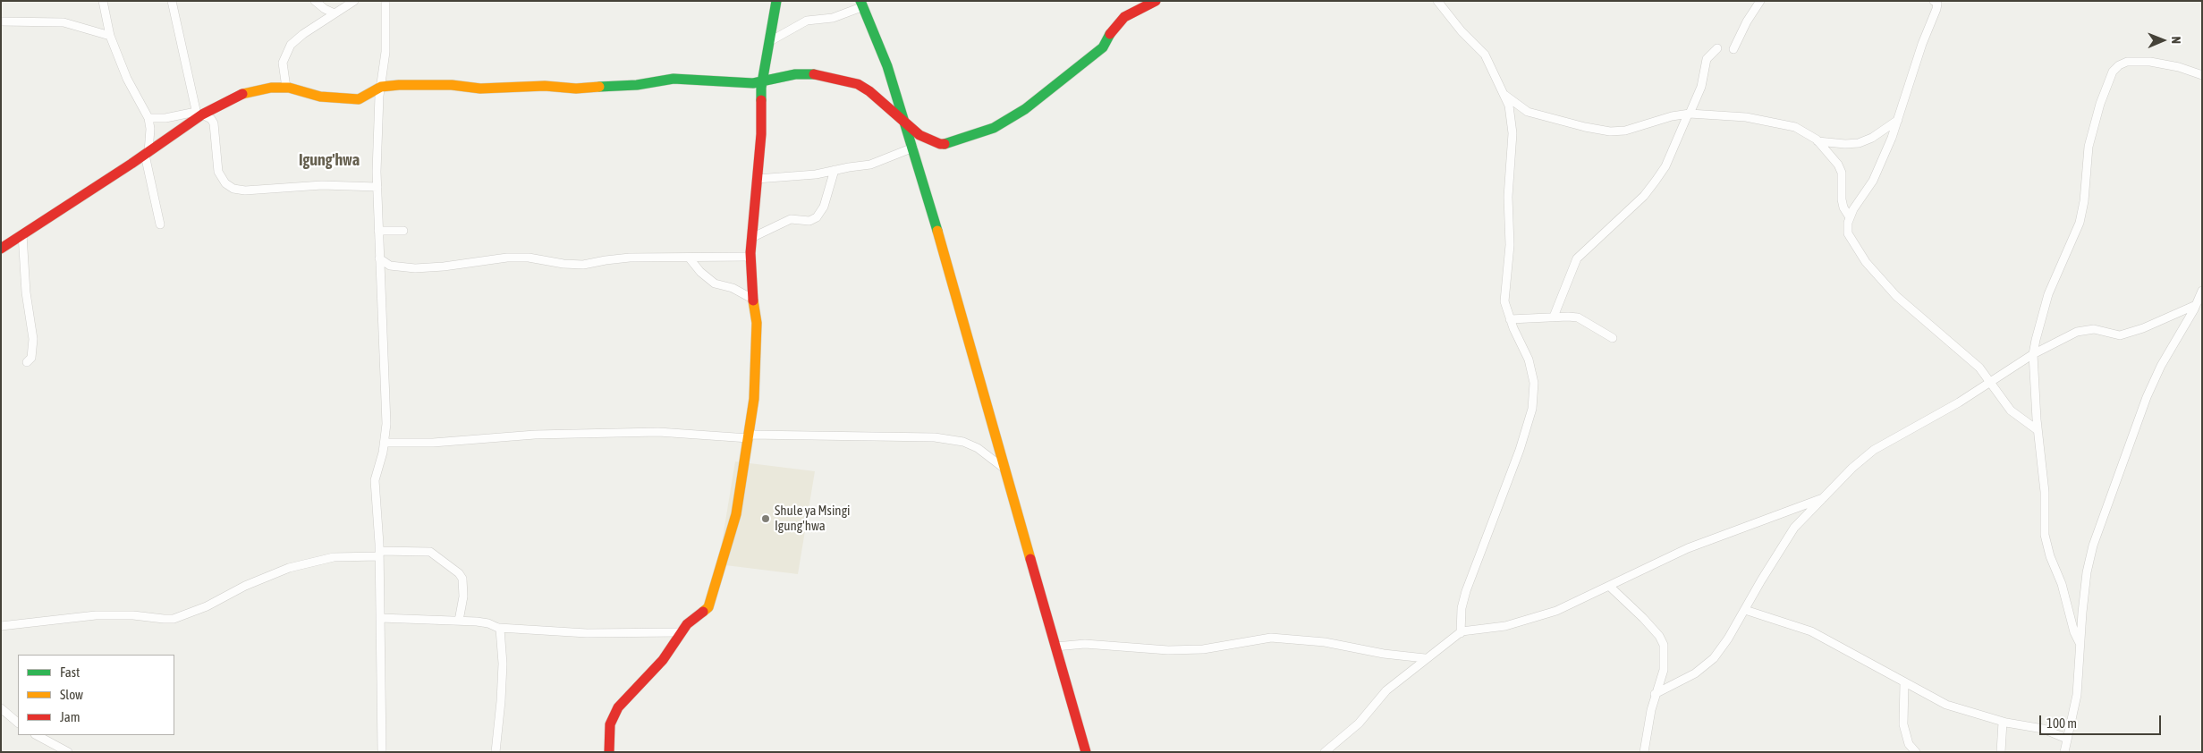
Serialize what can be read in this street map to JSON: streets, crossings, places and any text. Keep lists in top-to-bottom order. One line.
{"districts":["Igung'hwa"],"places":["Shule ya Msingi Igung'hwa"],"legend":["Fast","Slow","Jam"],"scale_bar":"100 m","north":"right"}
